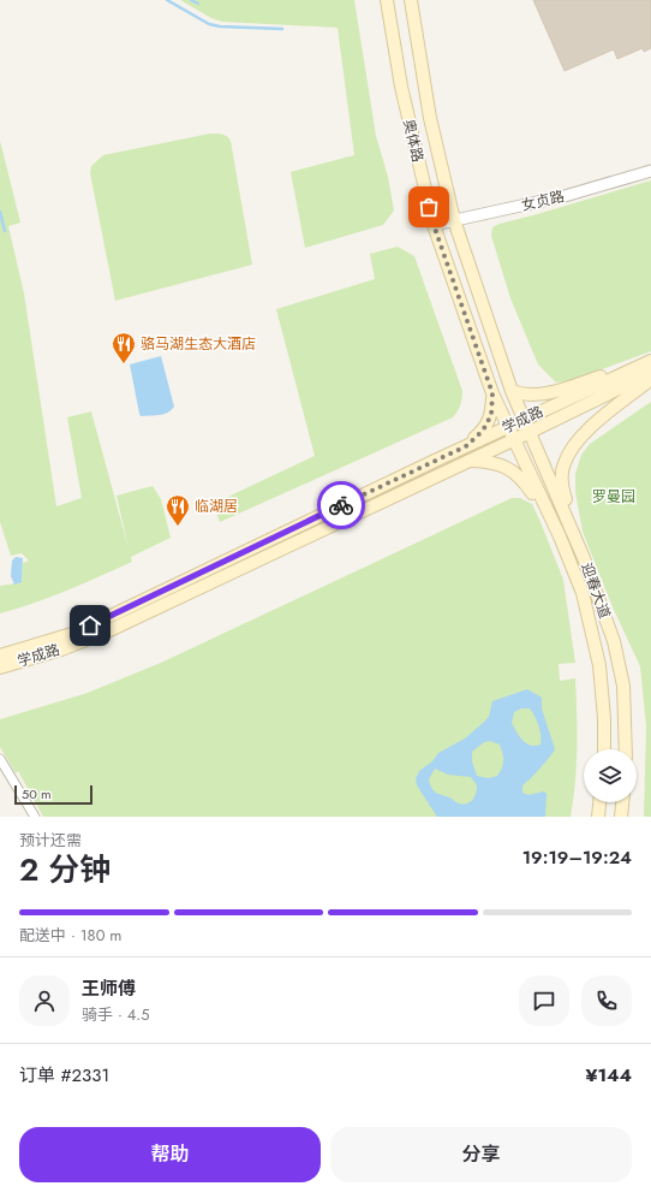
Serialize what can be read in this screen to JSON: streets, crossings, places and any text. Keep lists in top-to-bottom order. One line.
{"streets":{"main road":["奥体路","学成路","迎春大道"],"street":["女贞路"]},"crossings":[["奥体路","女贞路"],["奥体路","学成路"],["奥体路","迎春大道"],["学成路","迎春大道"]],"parks":["罗曼园"],"places":{"restaurant":["骆马湖生态大酒店","临湖居"]},"scale_bar":"50 m","page":{"scale":"50 m","heading":["2 分钟","预计还需","19:19–19:24"],"panel":["王师傅","骑手 · 4.5","订单 #2331","¥144"],"bar":"配送中 · 180 m","buttons":["帮助","分享"]}}
